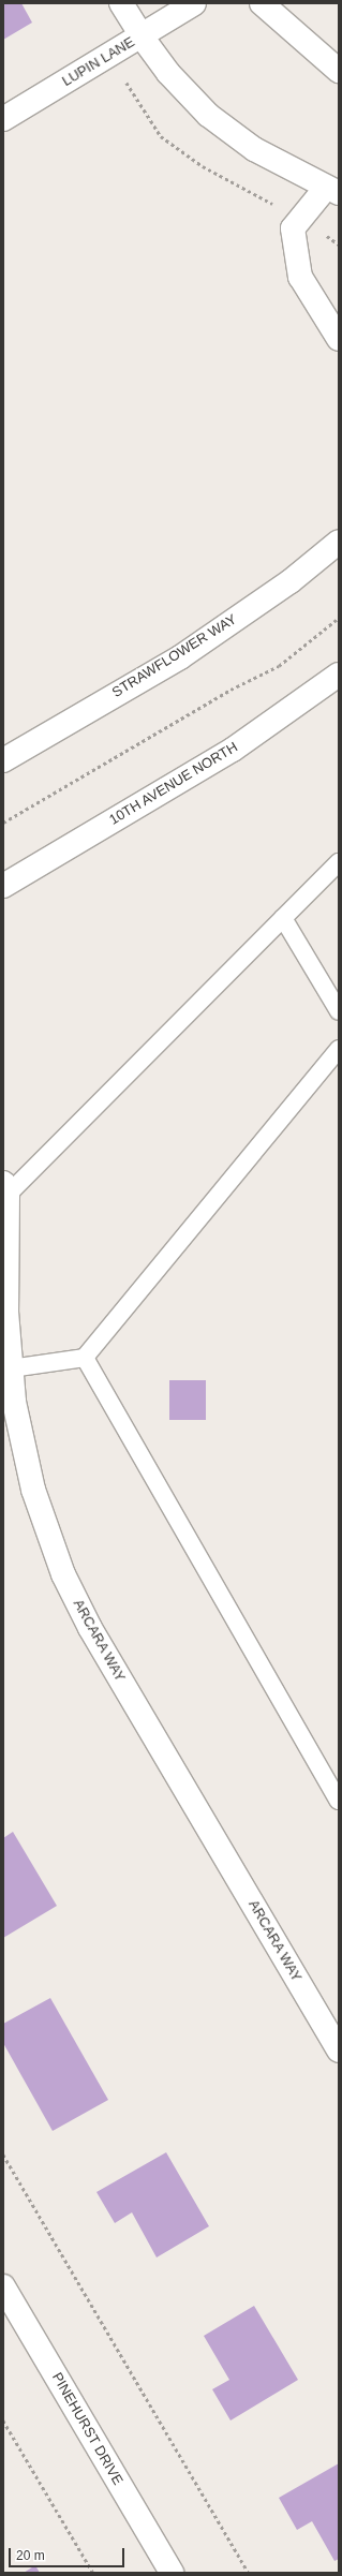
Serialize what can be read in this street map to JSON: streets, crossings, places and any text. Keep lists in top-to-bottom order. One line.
{"streets":{"street":["LUPIN LANE","STRAWFLOWER WAY","10TH AVENUE NORTH","ARCARA WAY","PINEHURST DRIVE"]},"scale_bar":"20 m"}
